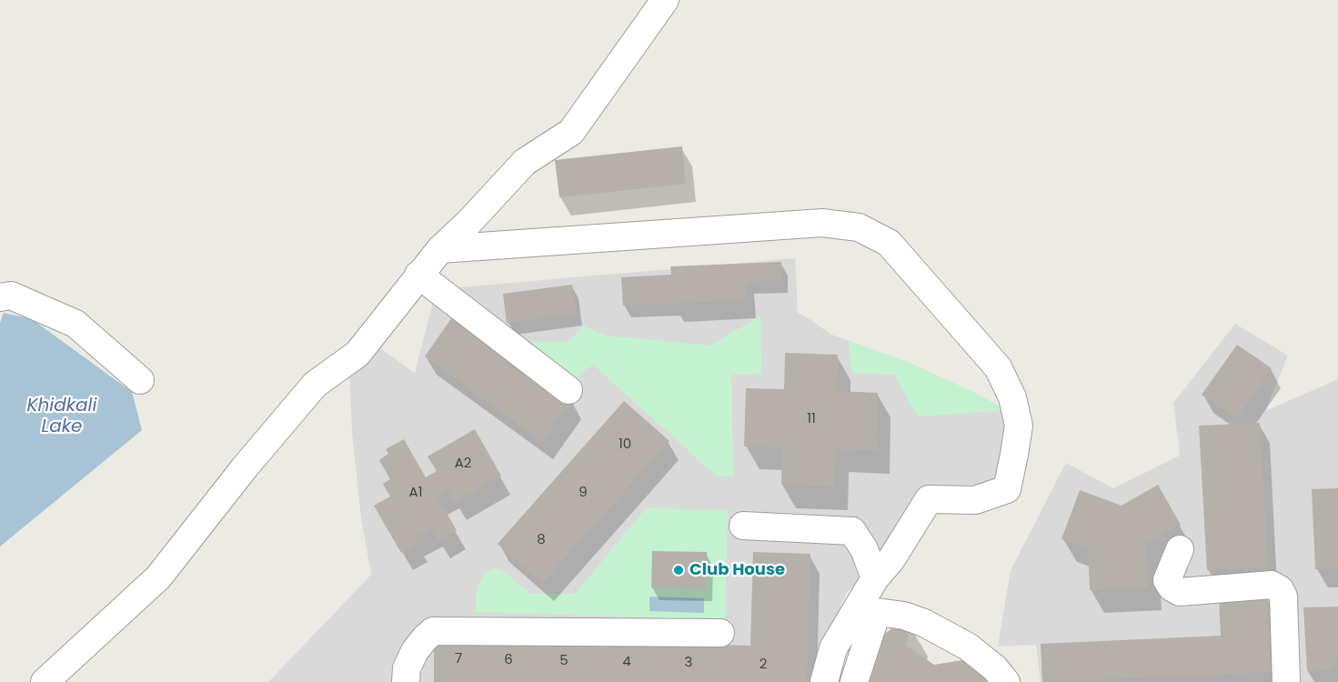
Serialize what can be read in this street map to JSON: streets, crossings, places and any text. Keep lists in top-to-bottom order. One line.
{"water":["Khidkali Lake"],"places":["Club House"],"house_numbers":["11","10","A2","A1","9","8","7","6","5","4","3","2"]}
